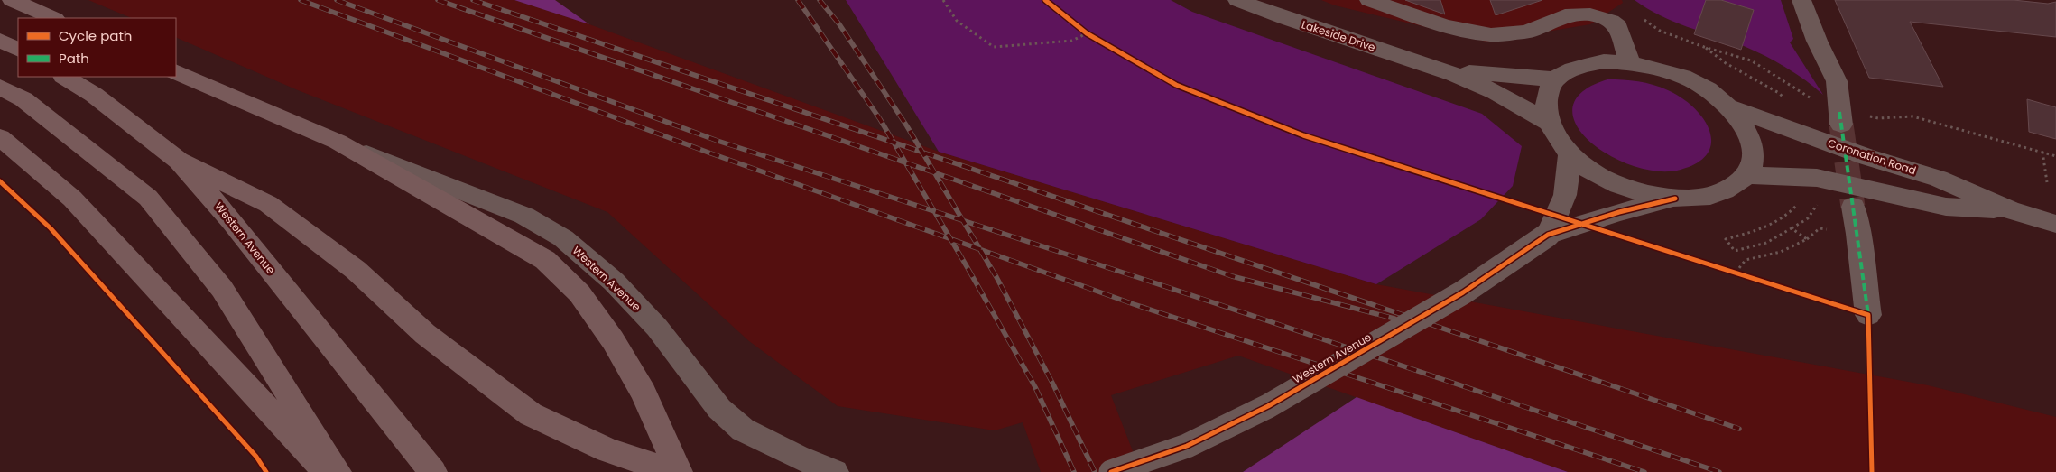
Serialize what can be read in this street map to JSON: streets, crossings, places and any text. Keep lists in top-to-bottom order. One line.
{"streets":{"highway":["Western Avenue"],"street":["Lakeside Drive","Coronation Road"]},"legend":["Cycle path","Path"]}
